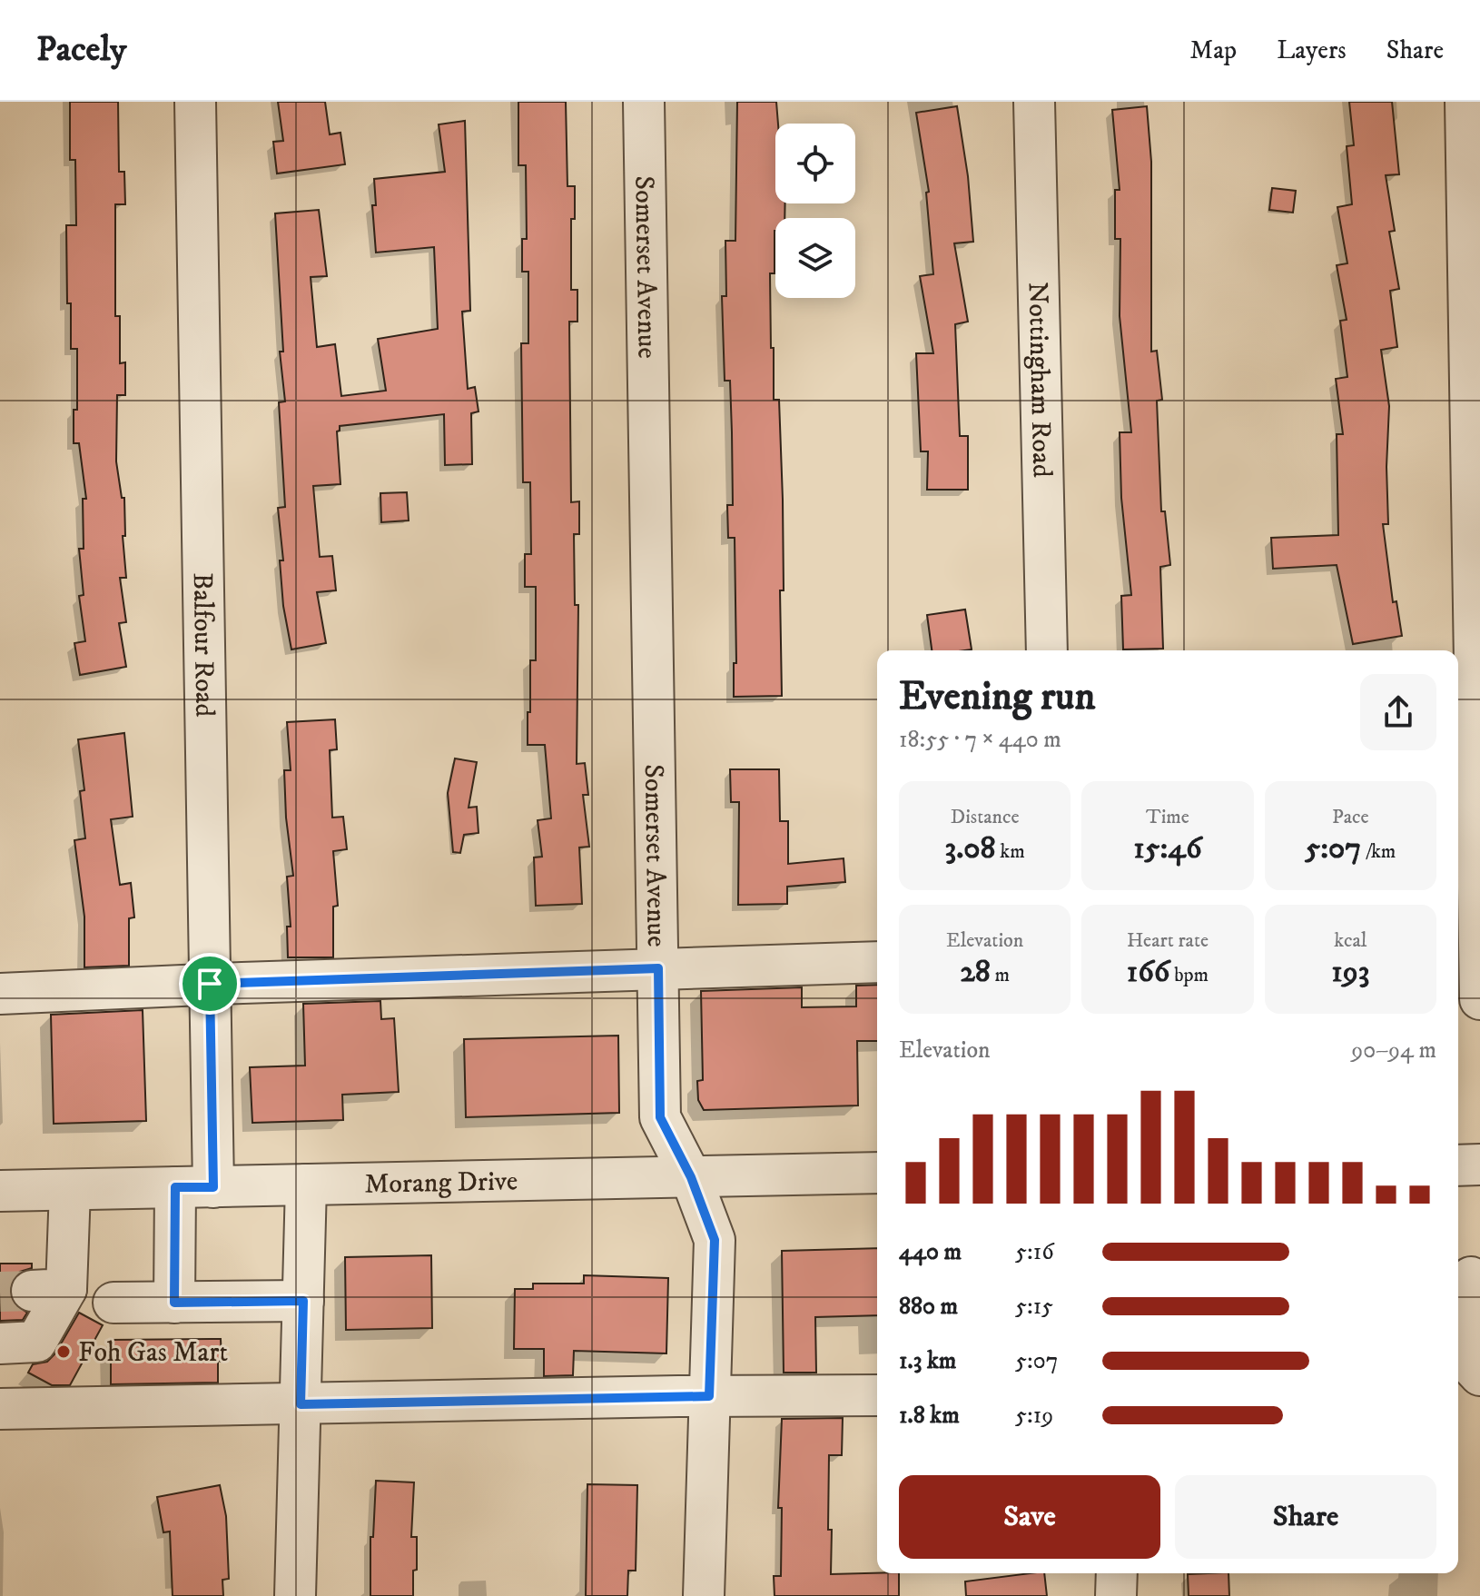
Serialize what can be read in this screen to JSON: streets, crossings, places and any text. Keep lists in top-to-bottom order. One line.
{"streets":{"street":["Somerset Avenue","Nottingham Road","Balfour Road","Morang Drive"]},"crossings":[["Somerset Avenue","Morang Drive"],["Balfour Road","Morang Drive"]],"places":["Foh Gas Mart"],"page":{"header":"Pacely","nav":["Map","Layers","Share"],"heading":["Evening run","18:55 · 7 × 440 m"],"stats":[["Distance","3.08 km"],["Time","15:46"],["Pace","5:07 /km"],["Elevation","28 m"],["Heart rate","166 bpm"],["kcal","193"]],"chart":["Elevation","90–94 m"],"list":[{"name":"440 m","note":"5:16"},{"name":"880 m","note":"5:15"},{"name":"1.3 km","note":"5:07"},{"name":"1.8 km","note":"5:19"}],"buttons":["Save","Share"]}}
